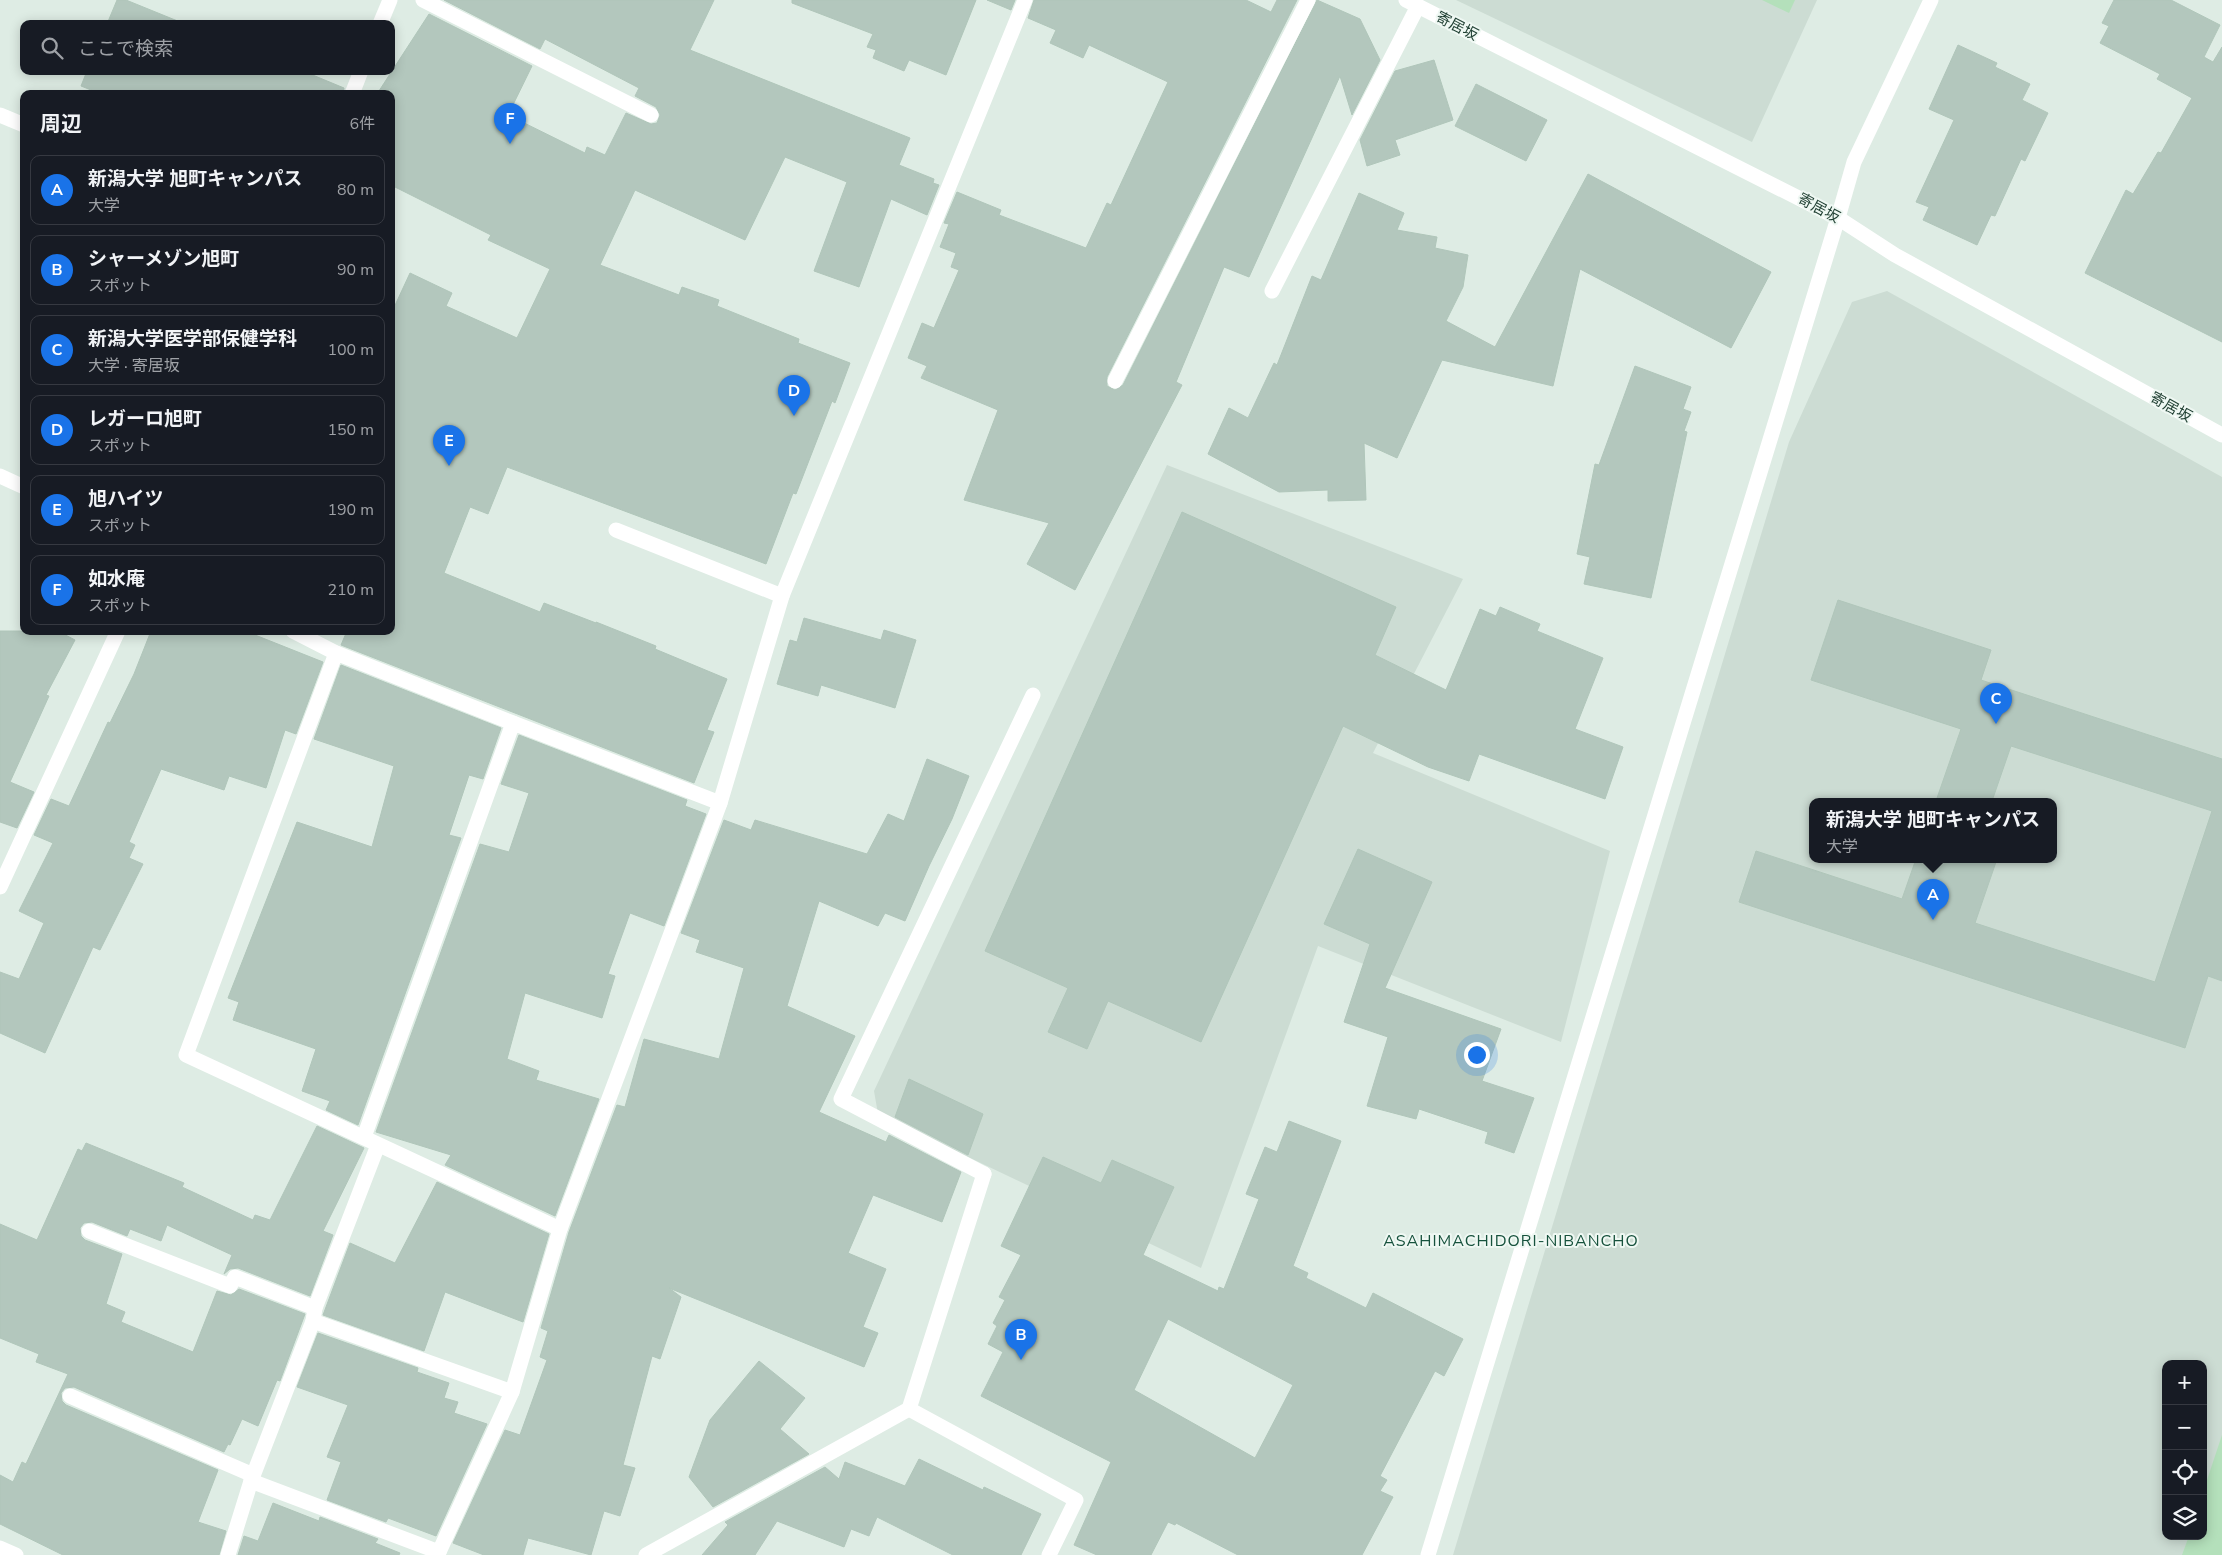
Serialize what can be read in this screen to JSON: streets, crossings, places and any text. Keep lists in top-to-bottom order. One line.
{"streets":{"street":["寄居坂"]},"districts":["ASAHIMACHIDORI-NIBANCHO"],"page":{"search":"ここで検索","heading":["周辺","6件"],"pins":["F","D","E","C","A","B"],"list":[{"mark":"A","name":"新潟大学 旭町キャンパス","note":"大学","value":"80 m"},{"mark":"B","name":"シャーメゾン旭町","note":"スポット","value":"90 m"},{"mark":"C","name":"新潟大学医学部保健学科","note":"大学 · 寄居坂","value":"100 m"},{"mark":"D","name":"レガーロ旭町","note":"スポット","value":"150 m"},{"mark":"E","name":"旭ハイツ","note":"スポット","value":"190 m"},{"mark":"F","name":"如水庵","note":"スポット","value":"210 m"}],"popup":["新潟大学 旭町キャンパス","大学"],"map_buttons":["+","−"]}}
